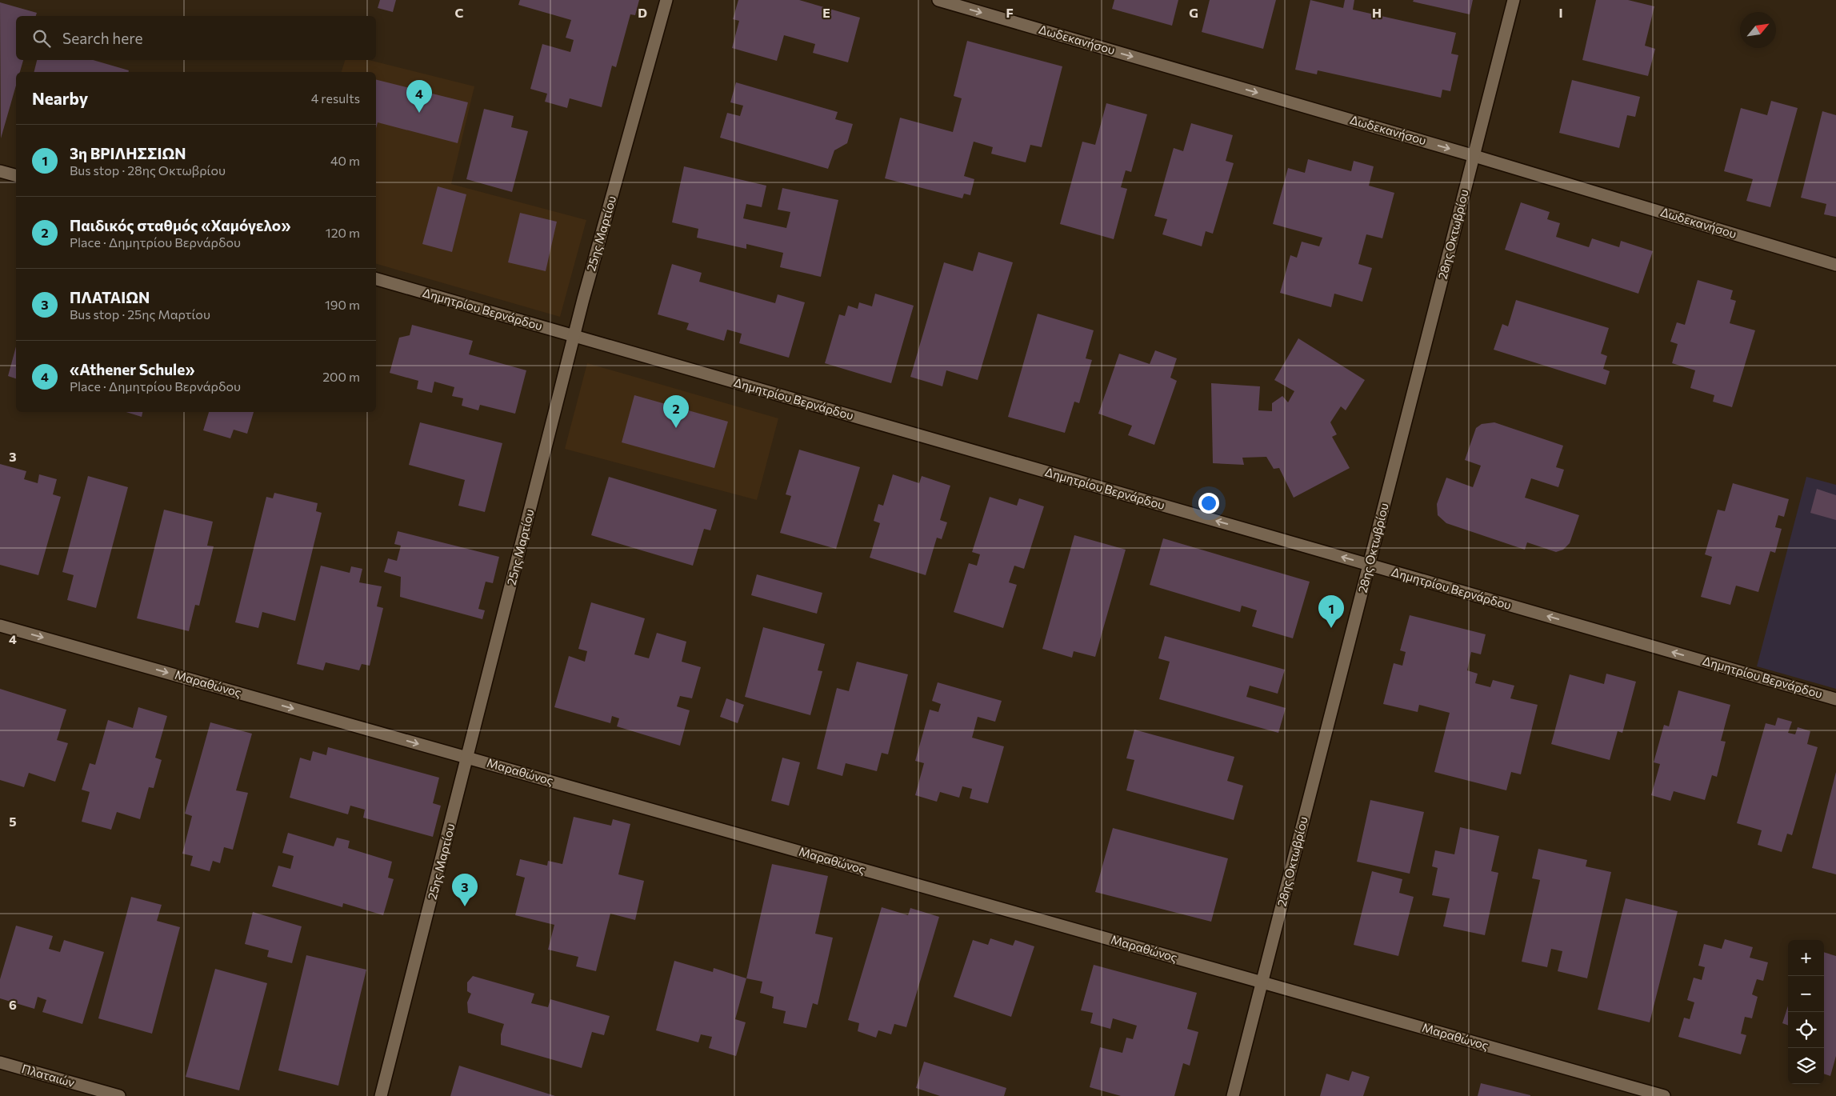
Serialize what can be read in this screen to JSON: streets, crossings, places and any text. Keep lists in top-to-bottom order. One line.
{"streets":{"street":["Δωδεκανήσου","25ης Μαρτίου","28ης Οκτωβρίου","Δημητρίου Βερνάρδου","Μαραθώνος","Πλαταιών"]},"crossings":[["Δωδεκανήσου","28ης Οκτωβρίου"],["25ης Μαρτίου","Δημητρίου Βερνάρδου"],["25ης Μαρτίου","Μαραθώνος"],["28ης Οκτωβρίου","Δημητρίου Βερνάρδου"],["28ης Οκτωβρίου","Μαραθώνος"]],"one_way":["Δωδεκανήσου","Δημητρίου Βερνάρδου"],"north":"top right","page":{"search":"Search here","heading":["Nearby","4 results"],"pins":["4","2","1","3"],"list":[{"mark":"1","name":"3η ΒΡΙΛΗΣΣΙΩΝ","note":"Bus stop · 28ης Οκτωβρίου","value":"40 m"},{"mark":"2","name":"Παιδικός σταθμός «Χαμόγελο»","note":"Place · Δημητρίου Βερνάρδου","value":"120 m"},{"mark":"3","name":"ΠΛΑΤΑΙΩΝ","note":"Bus stop · 25ης Μαρτίου","value":"190 m"},{"mark":"4","name":"«Athener Schule»","note":"Place · Δημητρίου Βερνάρδου","value":"200 m"}],"map_buttons":["+","−"]},"grid":{"columns":["C","D","E","F","G","H","I"],"rows":["3","4","5","6"]}}
